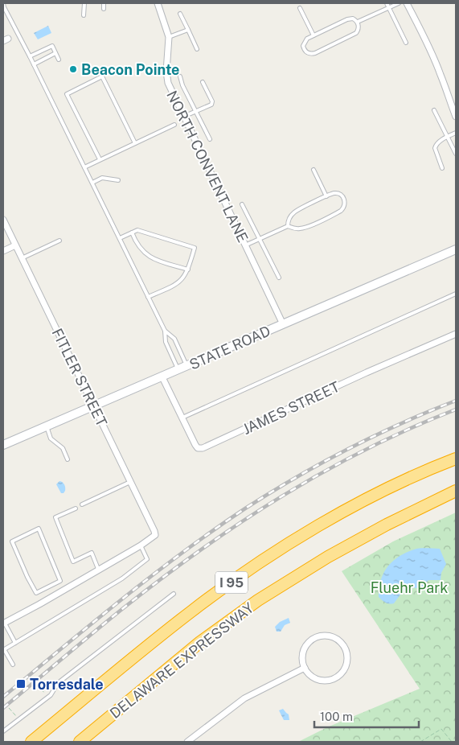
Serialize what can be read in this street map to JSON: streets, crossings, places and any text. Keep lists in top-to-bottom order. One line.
{"streets":{"highway":["I 95","DELAWARE EXPRESSWAY"],"main road":["STATE ROAD"],"street":["NORTH CONVENT LANE","FITLER STREET","JAMES STREET"]},"crossings":[["NORTH CONVENT LANE","STATE ROAD"],["STATE ROAD","FITLER STREET"],["STATE ROAD","JAMES STREET"]],"parks":["Fluehr Park"],"places":{"other":["Beacon Pointe"],"transit":["Torresdale"]},"scale_bar":"100 m"}
